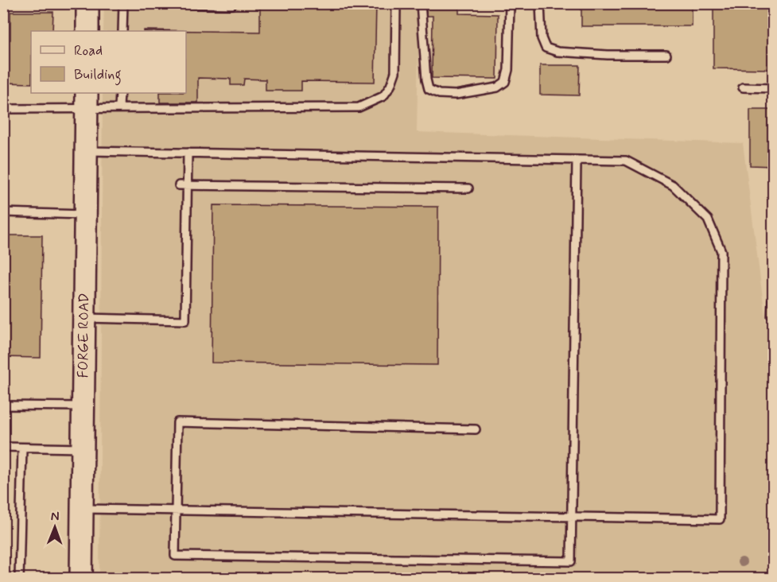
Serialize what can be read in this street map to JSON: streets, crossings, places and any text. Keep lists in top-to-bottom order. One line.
{"streets":{"street":["FORGE ROAD"]},"legend":["Road","Building"],"north":"top"}
